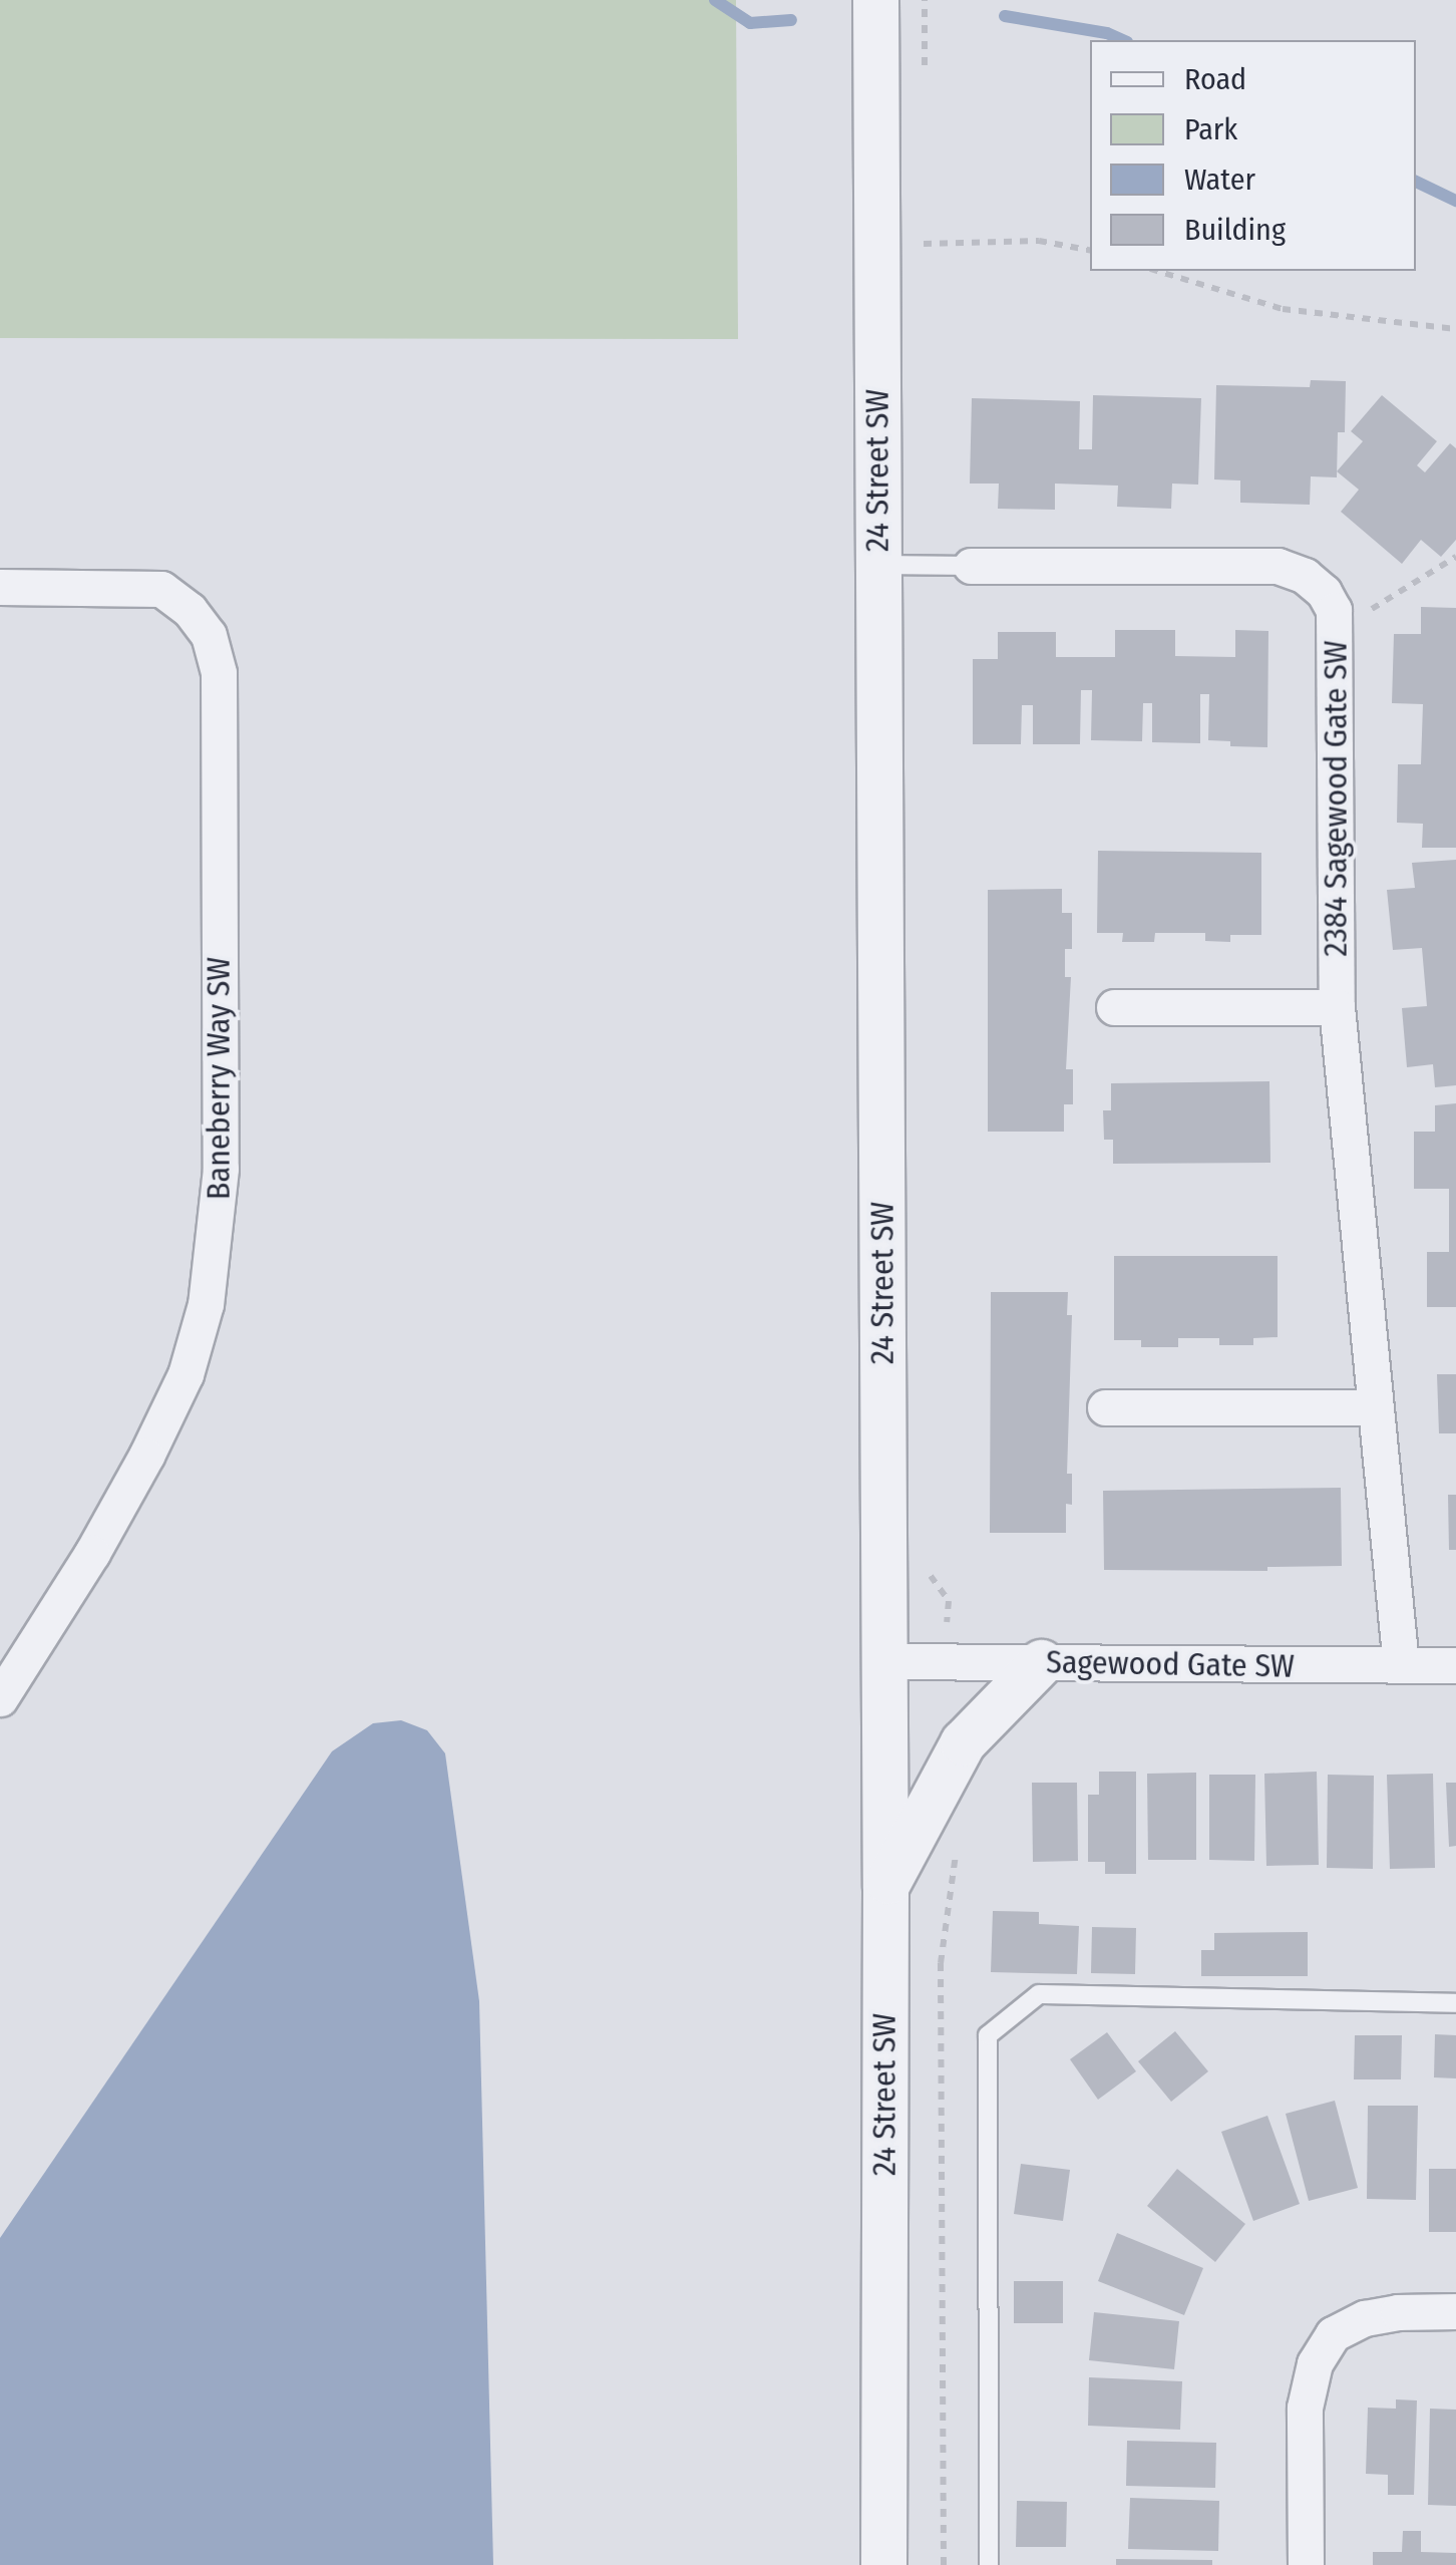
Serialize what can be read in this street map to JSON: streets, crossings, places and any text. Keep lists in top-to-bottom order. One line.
{"streets":{"street":["24 Street SW","2384 Sagewood Gate SW","Baneberry Way SW","Sagewood Gate SW"]},"crossings":[["24 Street SW","Sagewood Gate SW"],["2384 Sagewood Gate SW","Sagewood Gate SW"]],"legend":["Road","Park","Water","Building"]}
